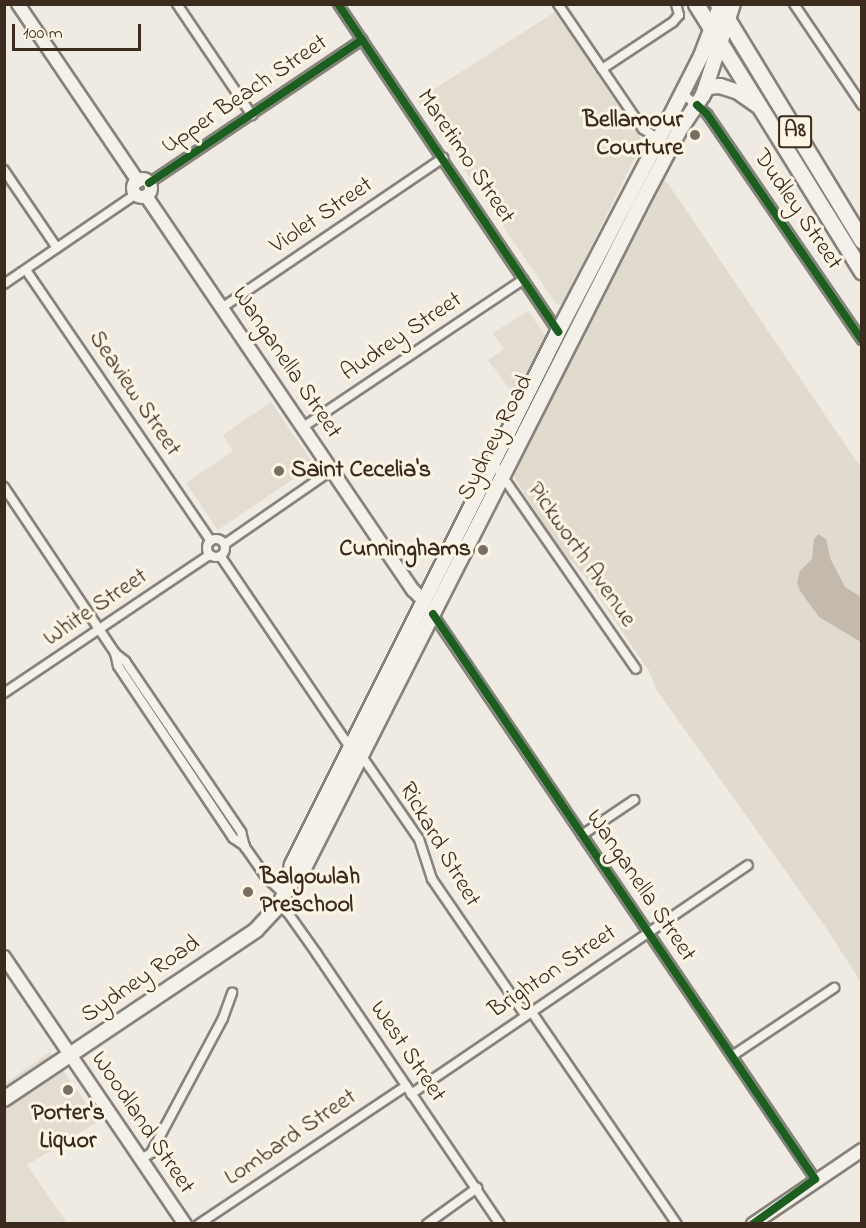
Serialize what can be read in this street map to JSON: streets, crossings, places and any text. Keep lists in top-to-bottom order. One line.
{"streets":{"highway":["A8"],"main road":["Sydney Road"],"street":["Upper Beach Street","Maretimo Street","Dudley Street","Violet Street","Audrey Street","Wanganella Street","Seaview Street","Pickworth Avenue","White Street","Rickard Street","Brighton Street","West Street","Woodland Street","Lombard Street"]},"crossings":[["Upper Beach Street","Maretimo Street"],["Upper Beach Street","Wanganella Street"],["Upper Beach Street","Seaview Street"],["A8","Sydney Road"],["Maretimo Street","Violet Street"],["Maretimo Street","Audrey Street"],["Maretimo Street","Sydney Road"],["Dudley Street","Sydney Road"],["Violet Street","Wanganella Street"],["Audrey Street","Wanganella Street"],["Wanganella Street","Sydney Road"],["Wanganella Street","Brighton Street"],["Seaview Street","White Street"],["Sydney Road","Pickworth Avenue"],["Sydney Road","Rickard Street"],["Sydney Road","West Street"],["Sydney Road","Woodland Street"],["White Street","West Street"],["Rickard Street","Brighton Street"],["Brighton Street","West Street"],["Brighton Street","Lombard Street"],["West Street","Lombard Street"]],"places":["Bellamour Courture","Saint Cecelia's","Cunninghams","Balgowlah Preschool","Porter's Liquor"],"scale_bar":"100 m"}
